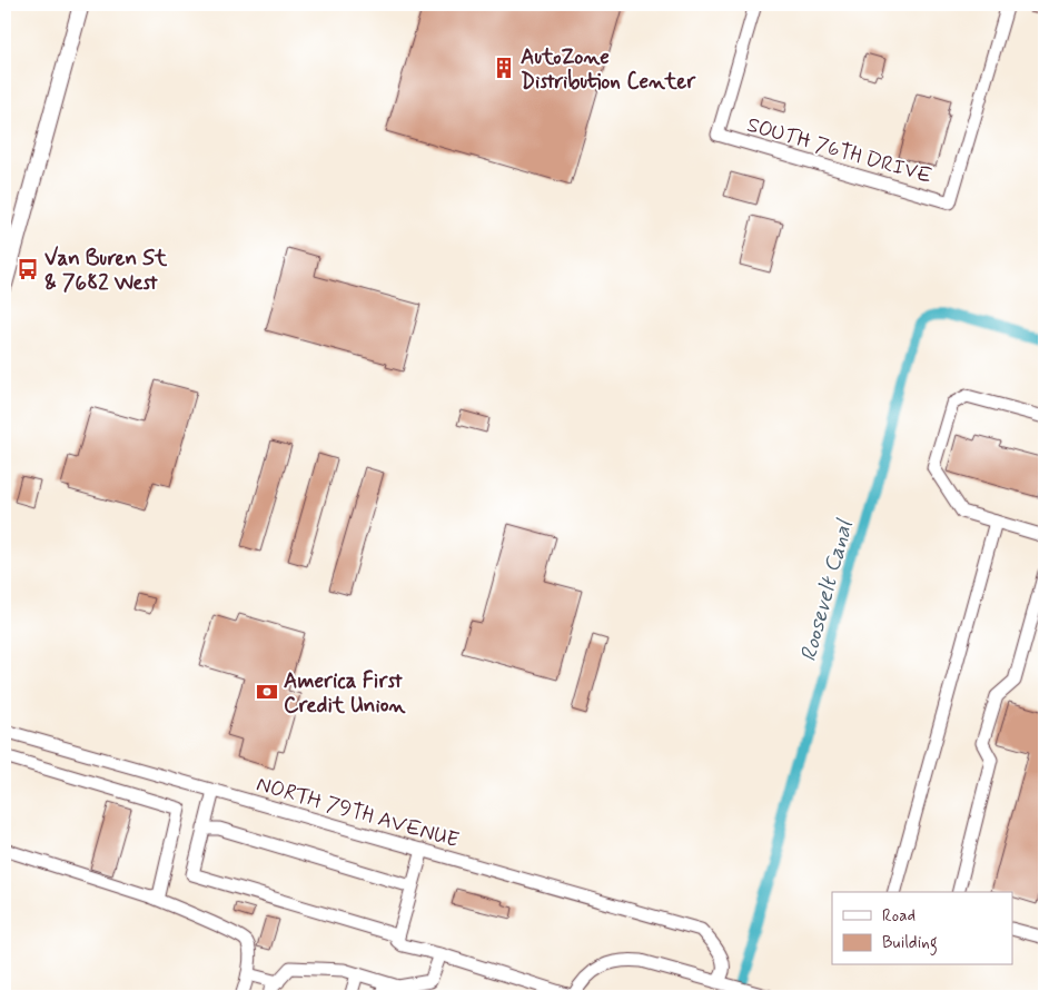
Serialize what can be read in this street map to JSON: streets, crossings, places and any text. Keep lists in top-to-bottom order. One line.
{"streets":{"street":["SOUTH 76TH DRIVE","NORTH 79TH AVENUE"]},"water":["Roosevelt Canal"],"places":{"building":["AutoZone Distribution Center"],"bus stop":["Van Buren St & 7682 West"],"bank":["America First Credit Union"]},"legend":["Road","Building"]}
